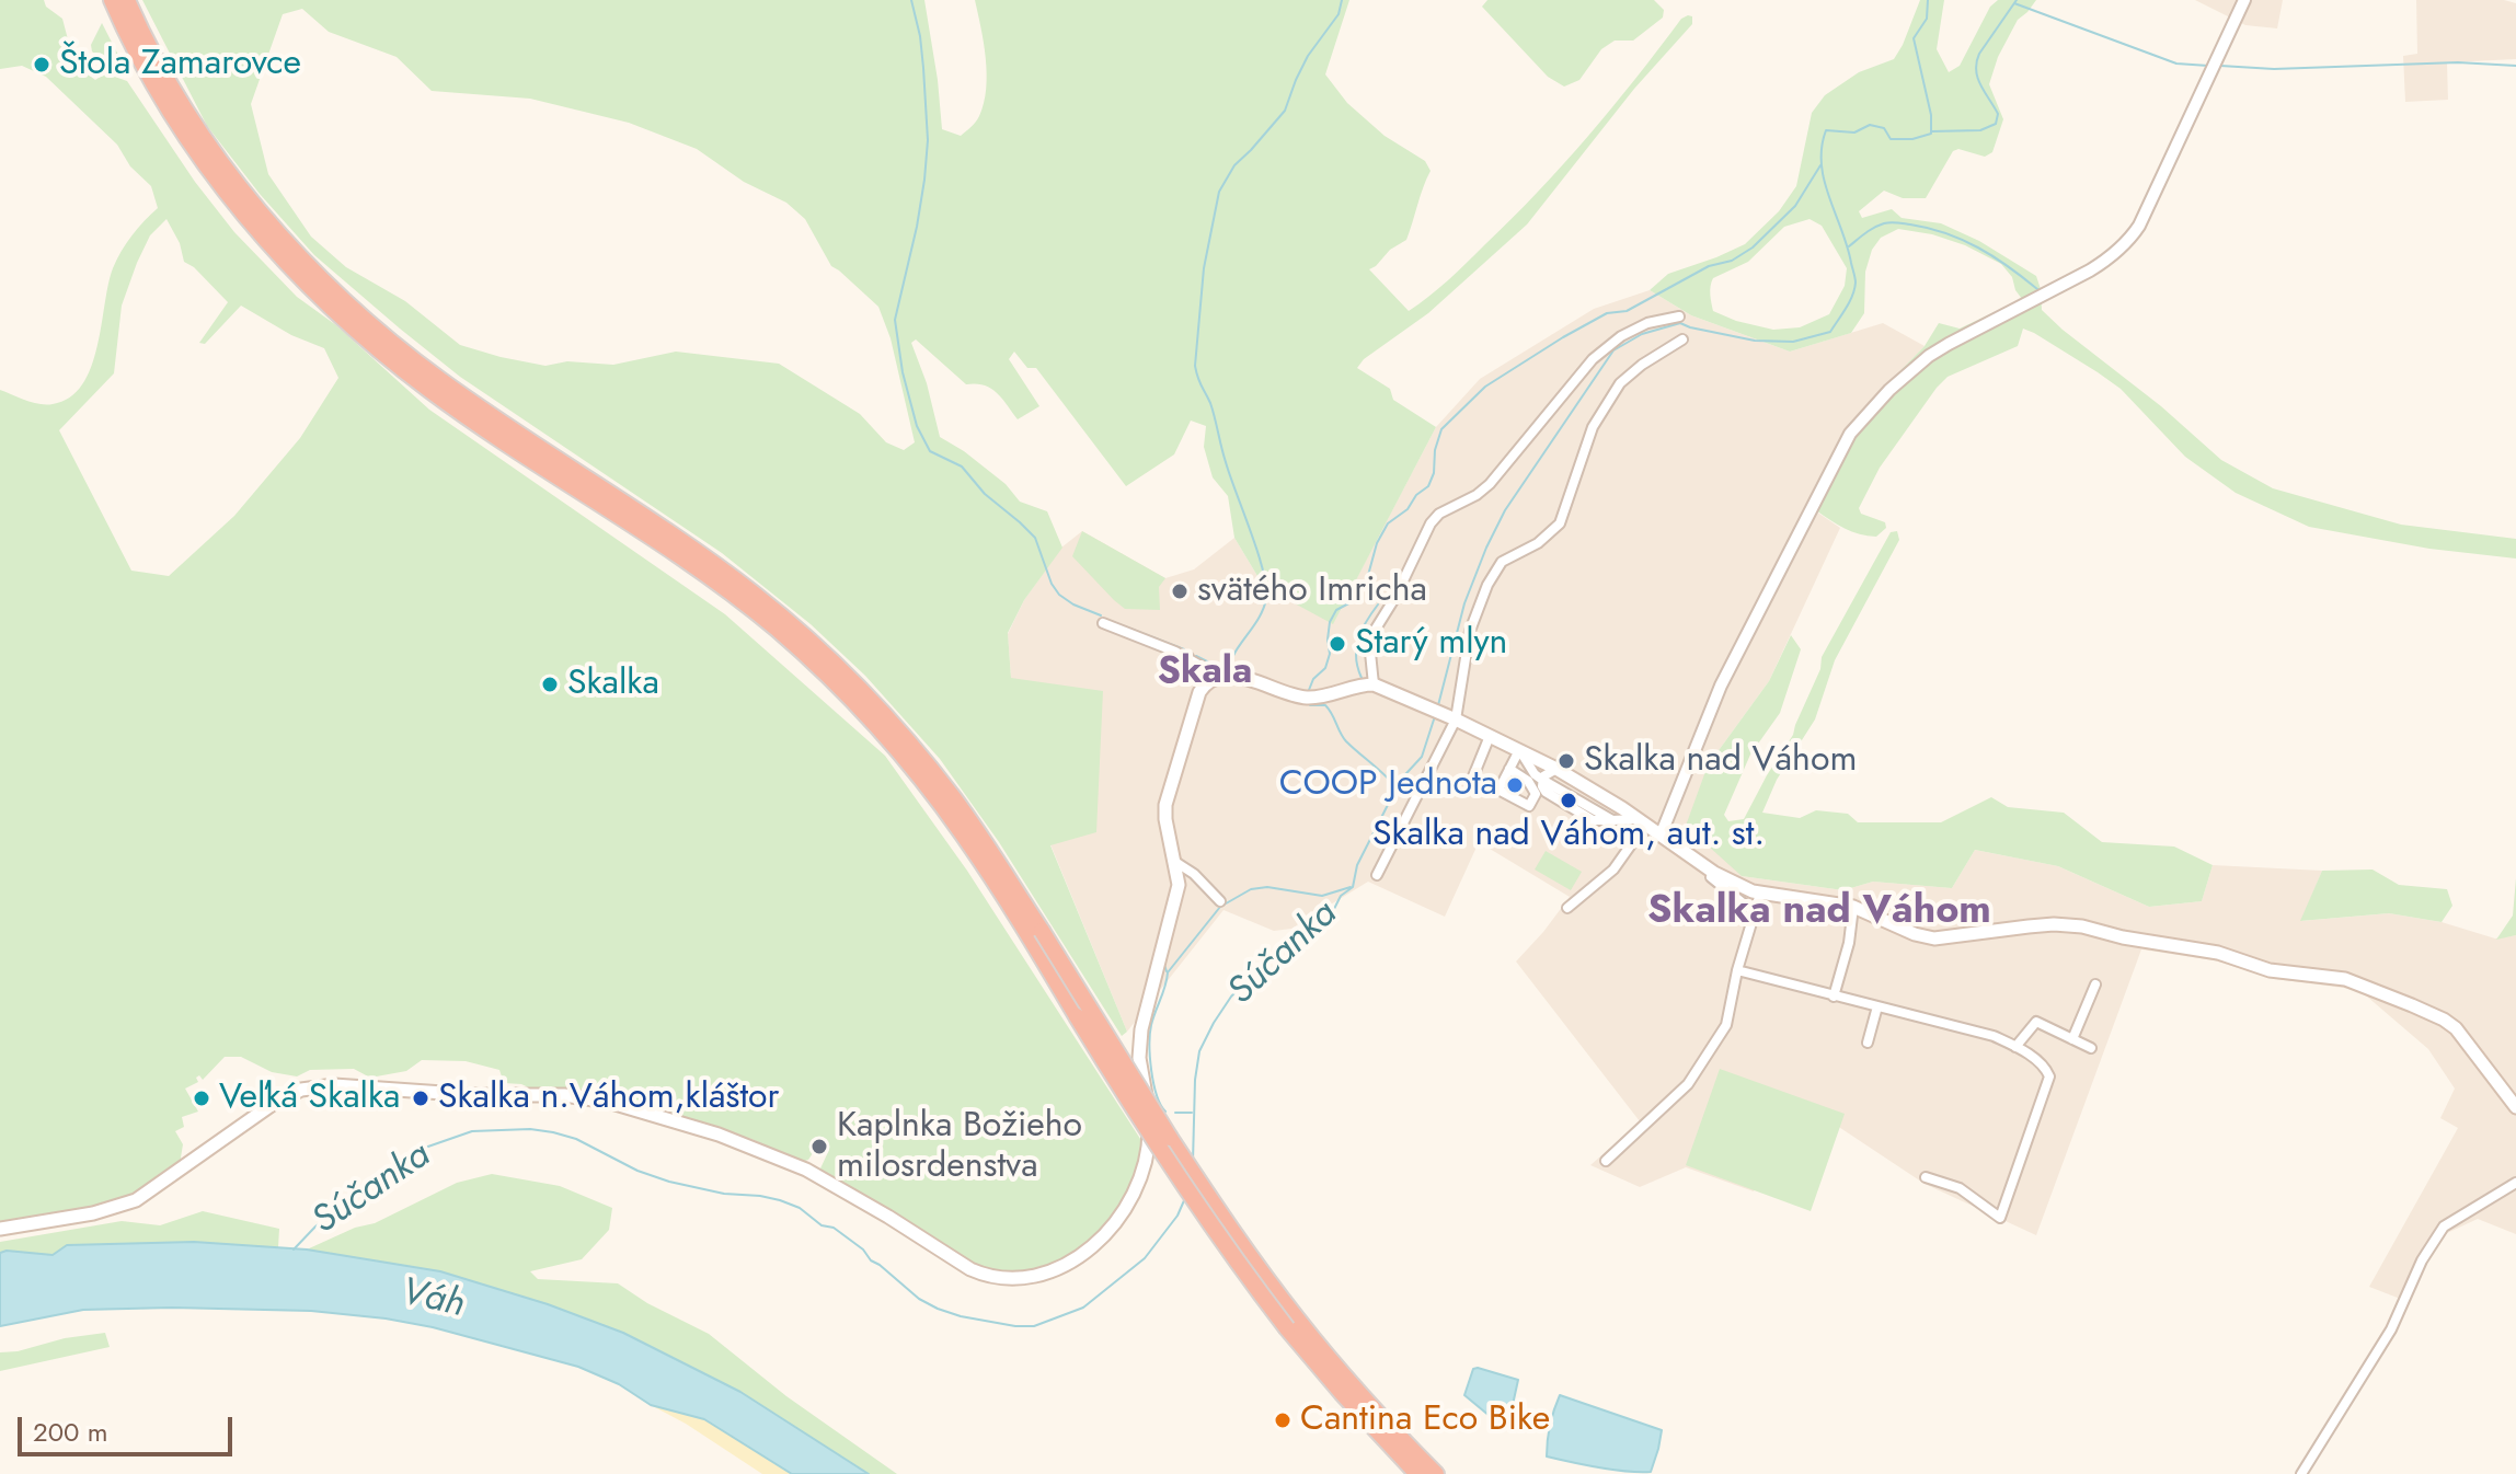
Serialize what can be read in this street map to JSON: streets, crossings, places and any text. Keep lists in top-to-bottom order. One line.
{"districts":["Skala","Skalka nad Váhom"],"water":["Súčanka","Váh"],"places":["Štola Zamarovce","svätého Imricha","Starý mlyn","Skalka","Skalka nad Váhom","COOP Jednota","Skalka nad Váhom, aut. st.","Veľká Skalka","Skalka n.Váhom,kláštor","Kaplnka Božieho milosrdenstva","Cantina Eco Bike"],"scale_bar":"200 m"}
